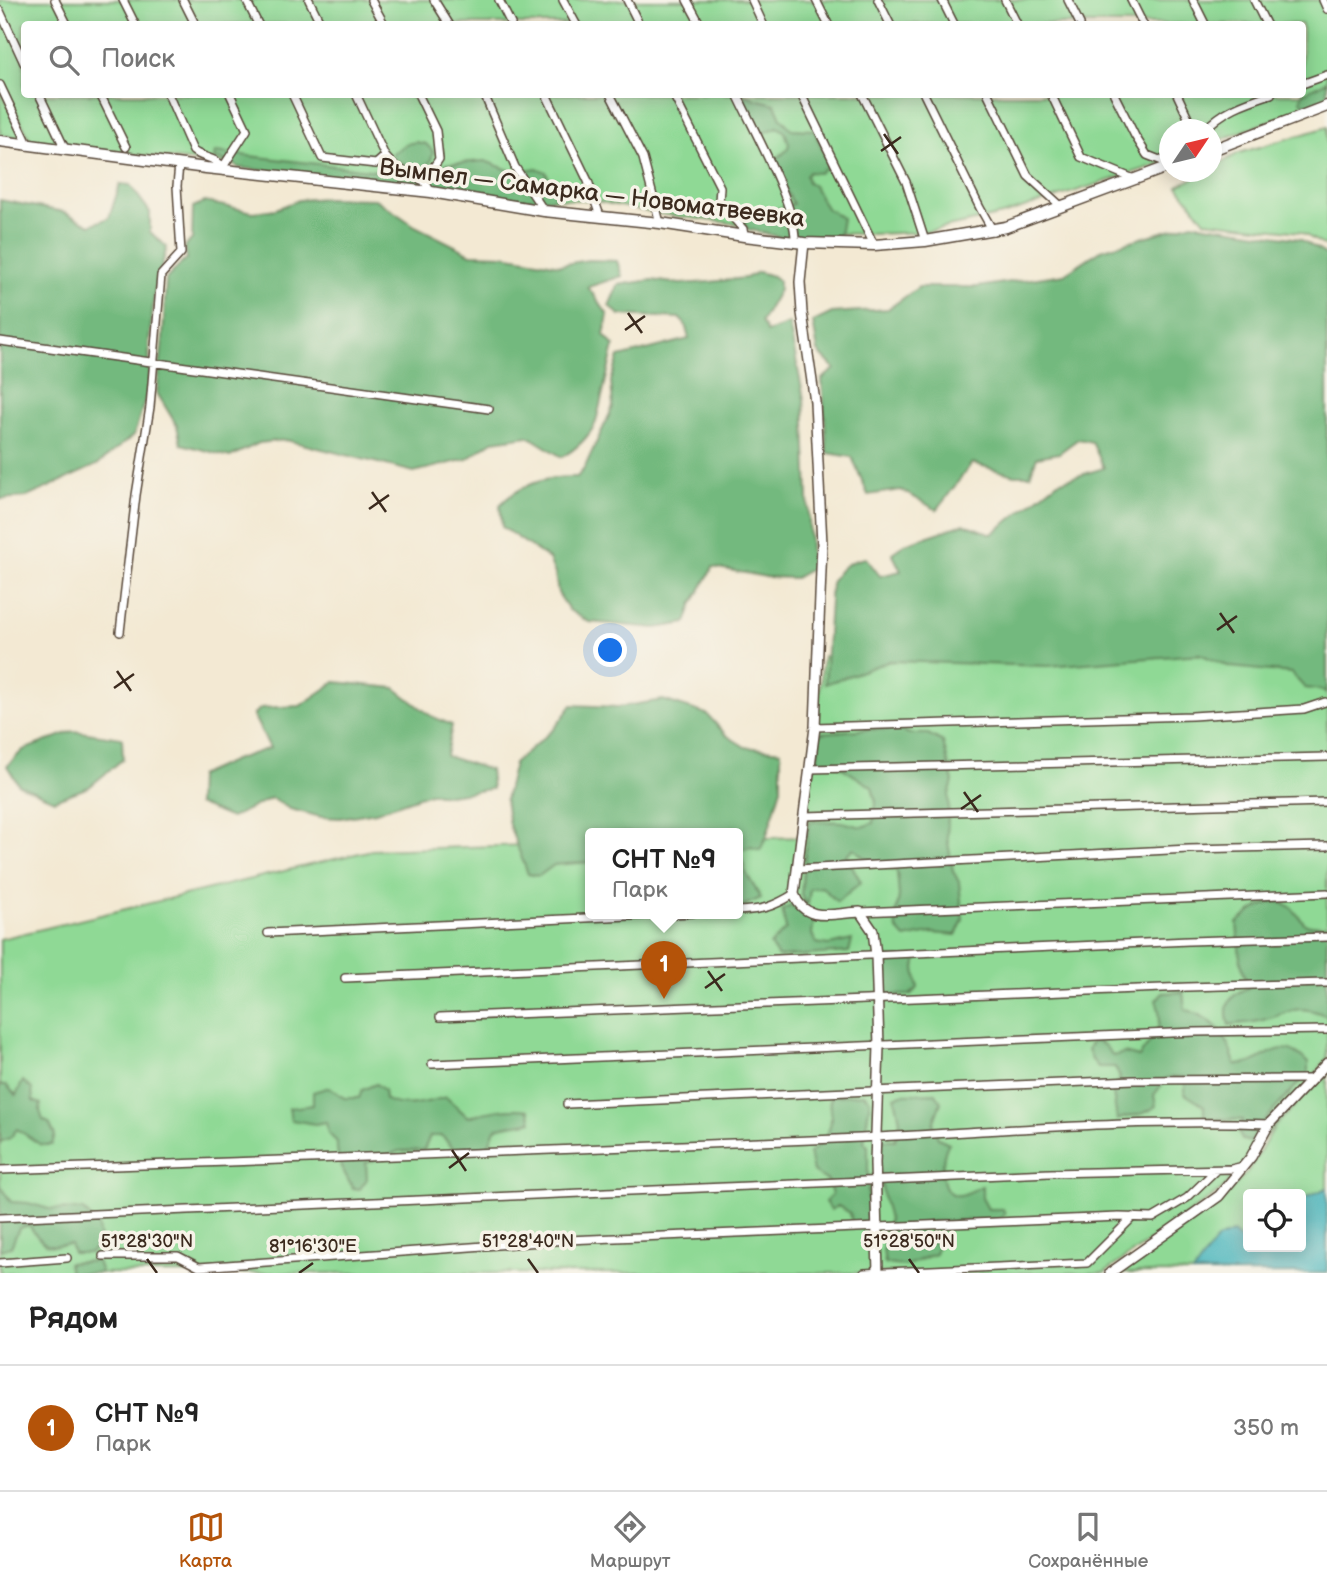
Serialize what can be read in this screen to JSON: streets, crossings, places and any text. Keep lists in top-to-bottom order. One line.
{"streets":{"main road":["Вымпел — Самарка — Новоматвеевка"]},"north":"top right","page":{"search":"Поиск","popup":["СНТ №9","Парк"],"pins":"1","heading":"Рядом","list":[{"mark":"1","name":"СНТ №9","note":"Парк","value":"350 m"}],"nav":["Карта","Маршрут","Сохранённые"]},"coordinates":["51°28'30\"N","51°28'40\"N","51°28'50\"N","81°16'30\"E"]}
